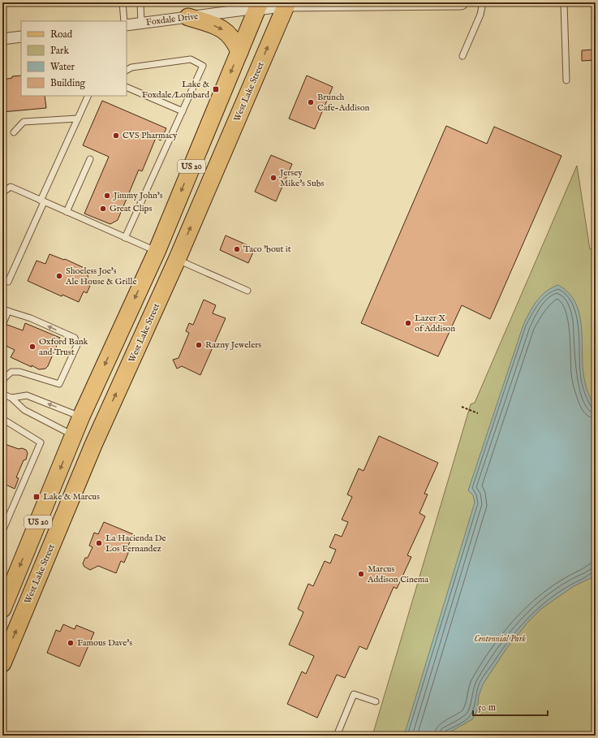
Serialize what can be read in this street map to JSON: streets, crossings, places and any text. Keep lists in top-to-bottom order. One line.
{"streets":{"main road":["West Lake Street","US 20"],"street":["Foxdale Drive"]},"crossings":[["Foxdale Drive","US 20"]],"parks":["Centennial Park"],"places":{"transit":["Lake & Foxdale/Lombard","Lake & Marcus"],"other":["Brunch Cafe-Addison","CVS Pharmacy","Jersey Mike's Subs","Jimmy John's","Great Clips","Taco 'bout it","Shoeless Joe's Ale House & Grille","Lazer X of Addison","Razny Jewelers","Oxford Bank and Trust","La Hacienda De Los Fernandez","Marcus Addison Cinema","Famous Dave's"]},"legend":["Road","Park","Water","Building"],"scale_bar":"50 m"}
